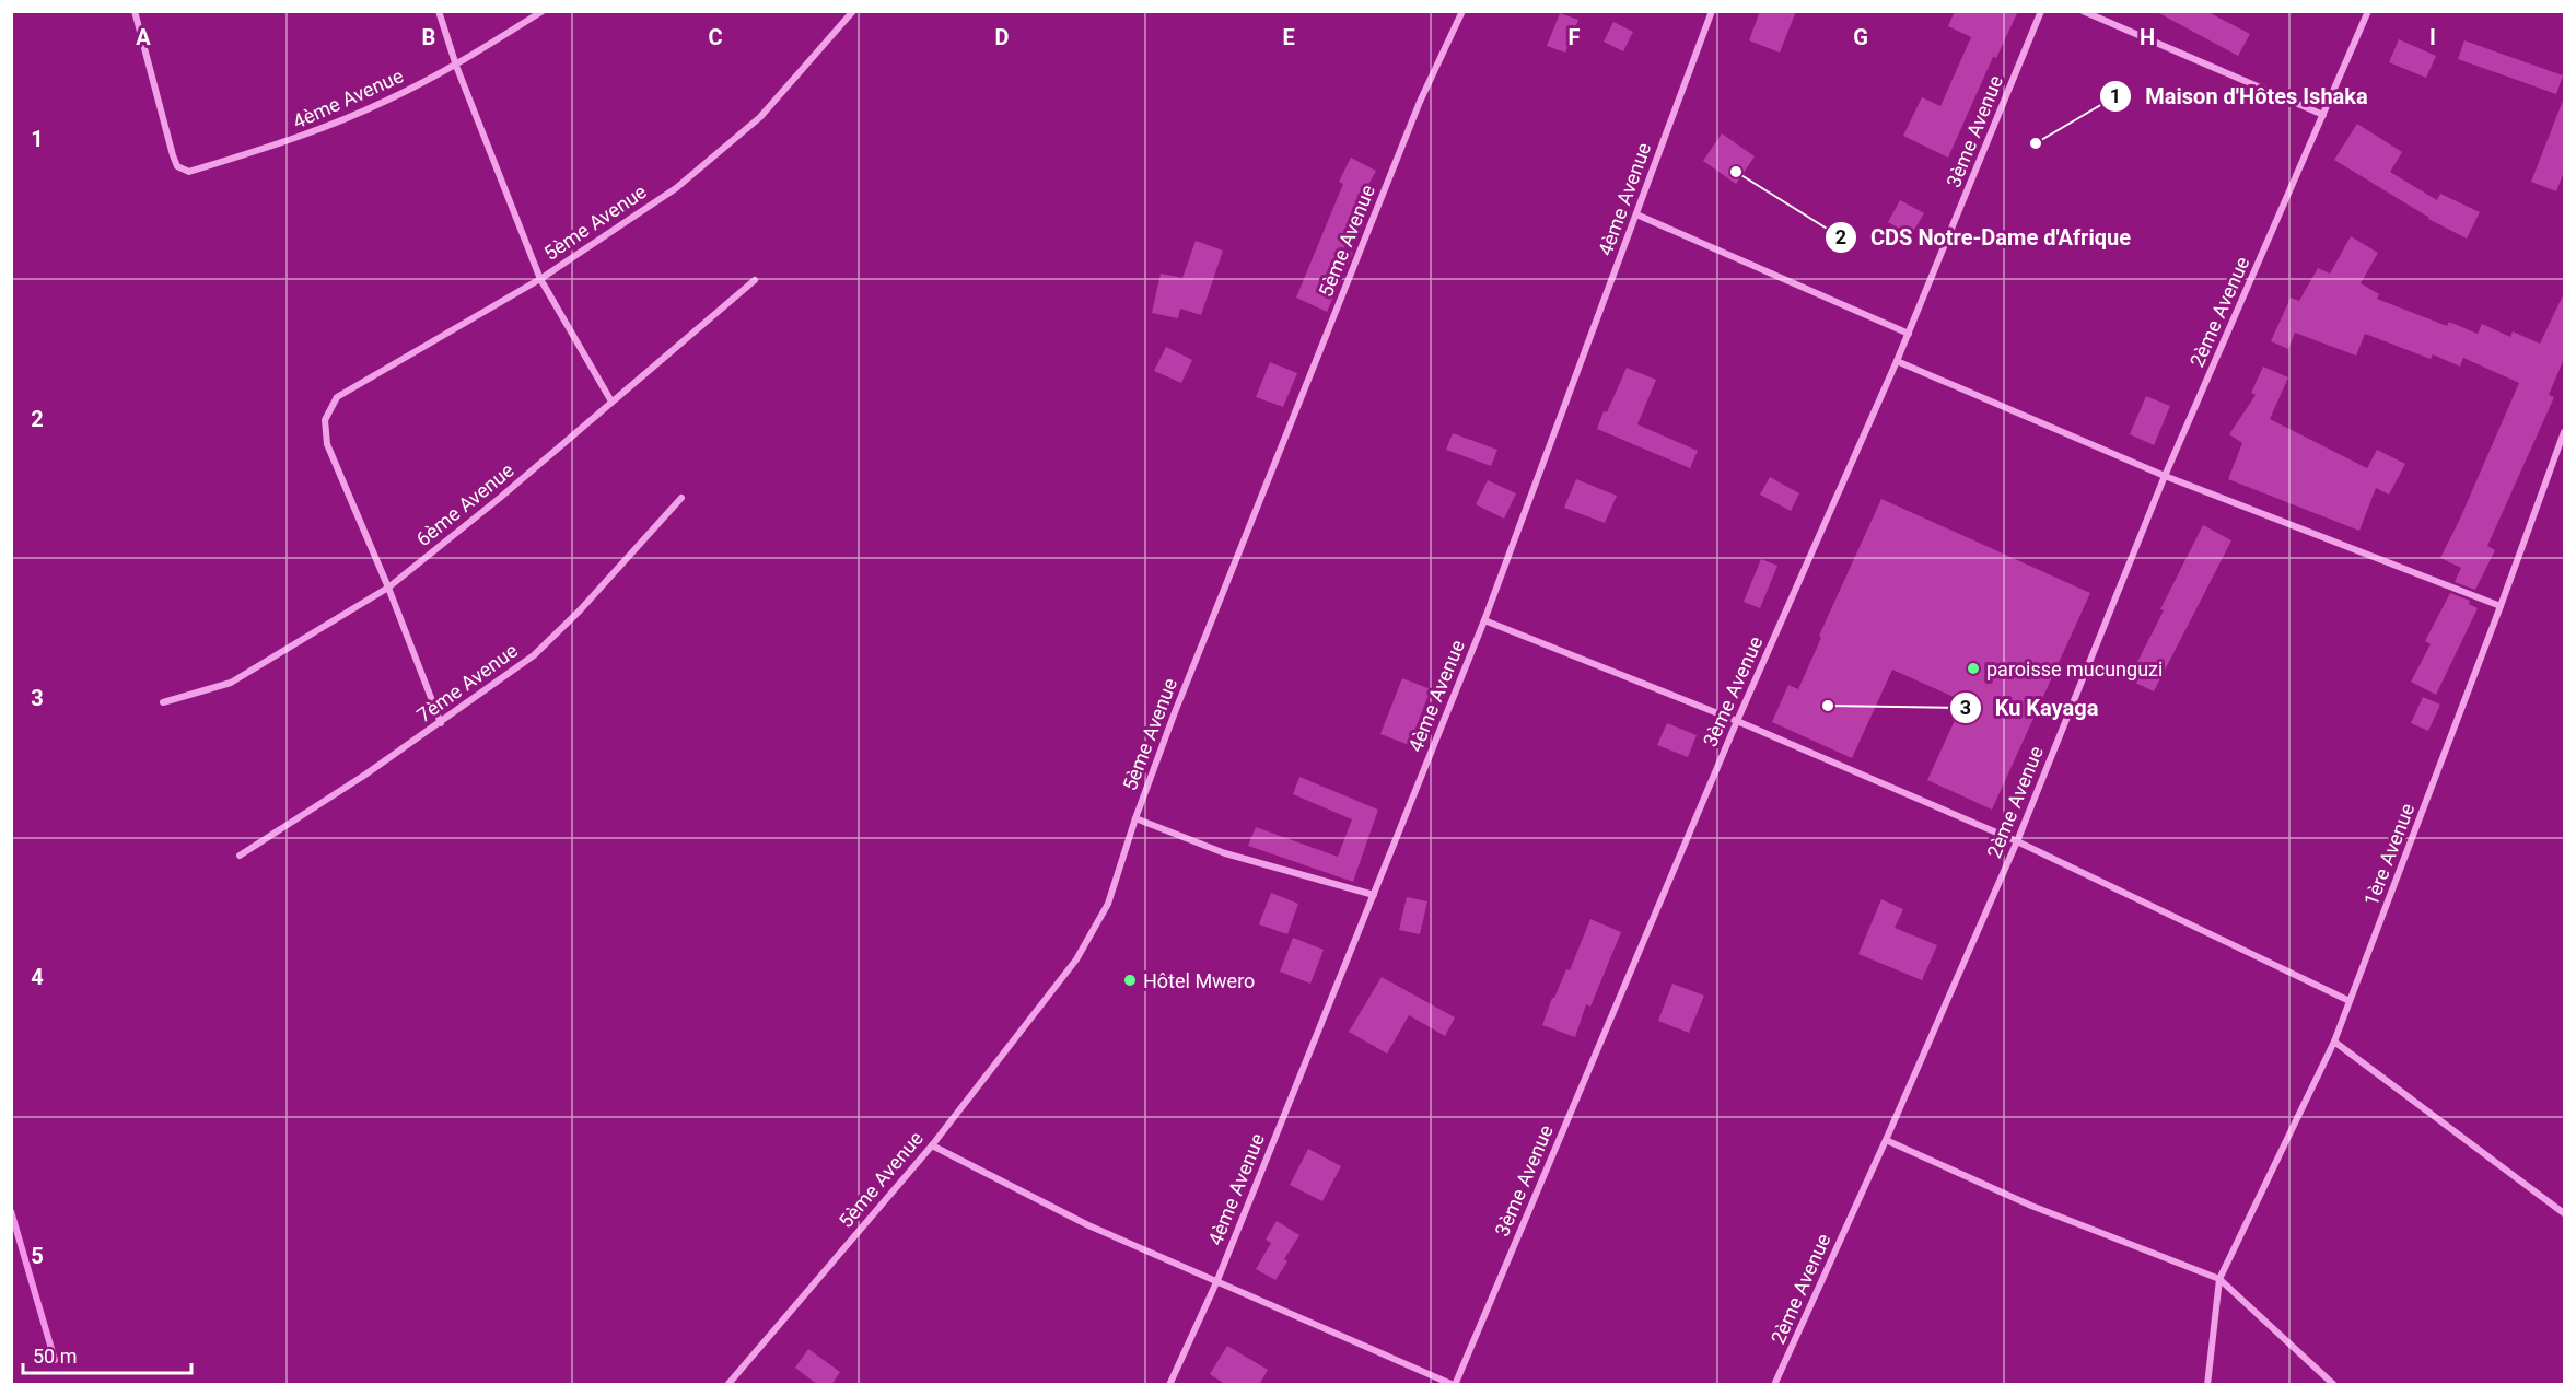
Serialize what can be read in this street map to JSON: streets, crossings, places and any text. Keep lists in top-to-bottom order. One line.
{"streets":{"street":["4ème Avenue","3ème Avenue","5ème Avenue","2ème Avenue","6ème Avenue","7ème Avenue","1ère Avenue"]},"crossings":[["5ème Avenue","6ème Avenue"]],"places":["Maison d'Hôtes Ishaka","CDS Notre-Dame d'Afrique","paroisse mucunguzi","Ku Kayaga","Hôtel Mwero"],"scale_bar":"50 m","grid":{"columns":["A","B","C","D","E","F","G","H","I"],"rows":["1","2","3","4","5"]}}
